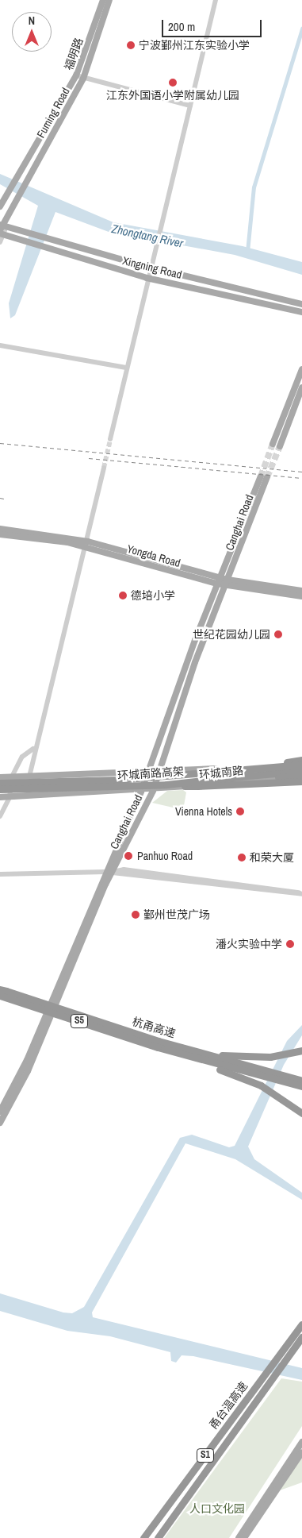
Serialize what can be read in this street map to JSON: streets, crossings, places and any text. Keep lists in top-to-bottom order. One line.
{"streets":{"highway":["环城南路高架","S5","杭甬高速","甬台温高速","S1"],"main road":["福明路","Fuming Road","Xingning Road","Canghai Road","Yongda Road","环城南路"]},"crossings":[["Fuming Road","Xingning Road"],["Canghai Road","Yongda Road"],["Canghai Road","环城南路"],["环城南路","环城南路高架"]],"water":["Zhongtang River"],"parks":["人口文化园"],"places":["宁波鄞州江东实验小学","江东外国语小学附属幼儿园","德培小学","世纪花园幼儿园","Vienna Hotels","Panhuo Road","和荣大厦","鄞州世茂广场","潘火实验中学"],"scale_bar":"200 m","north":"top"}
